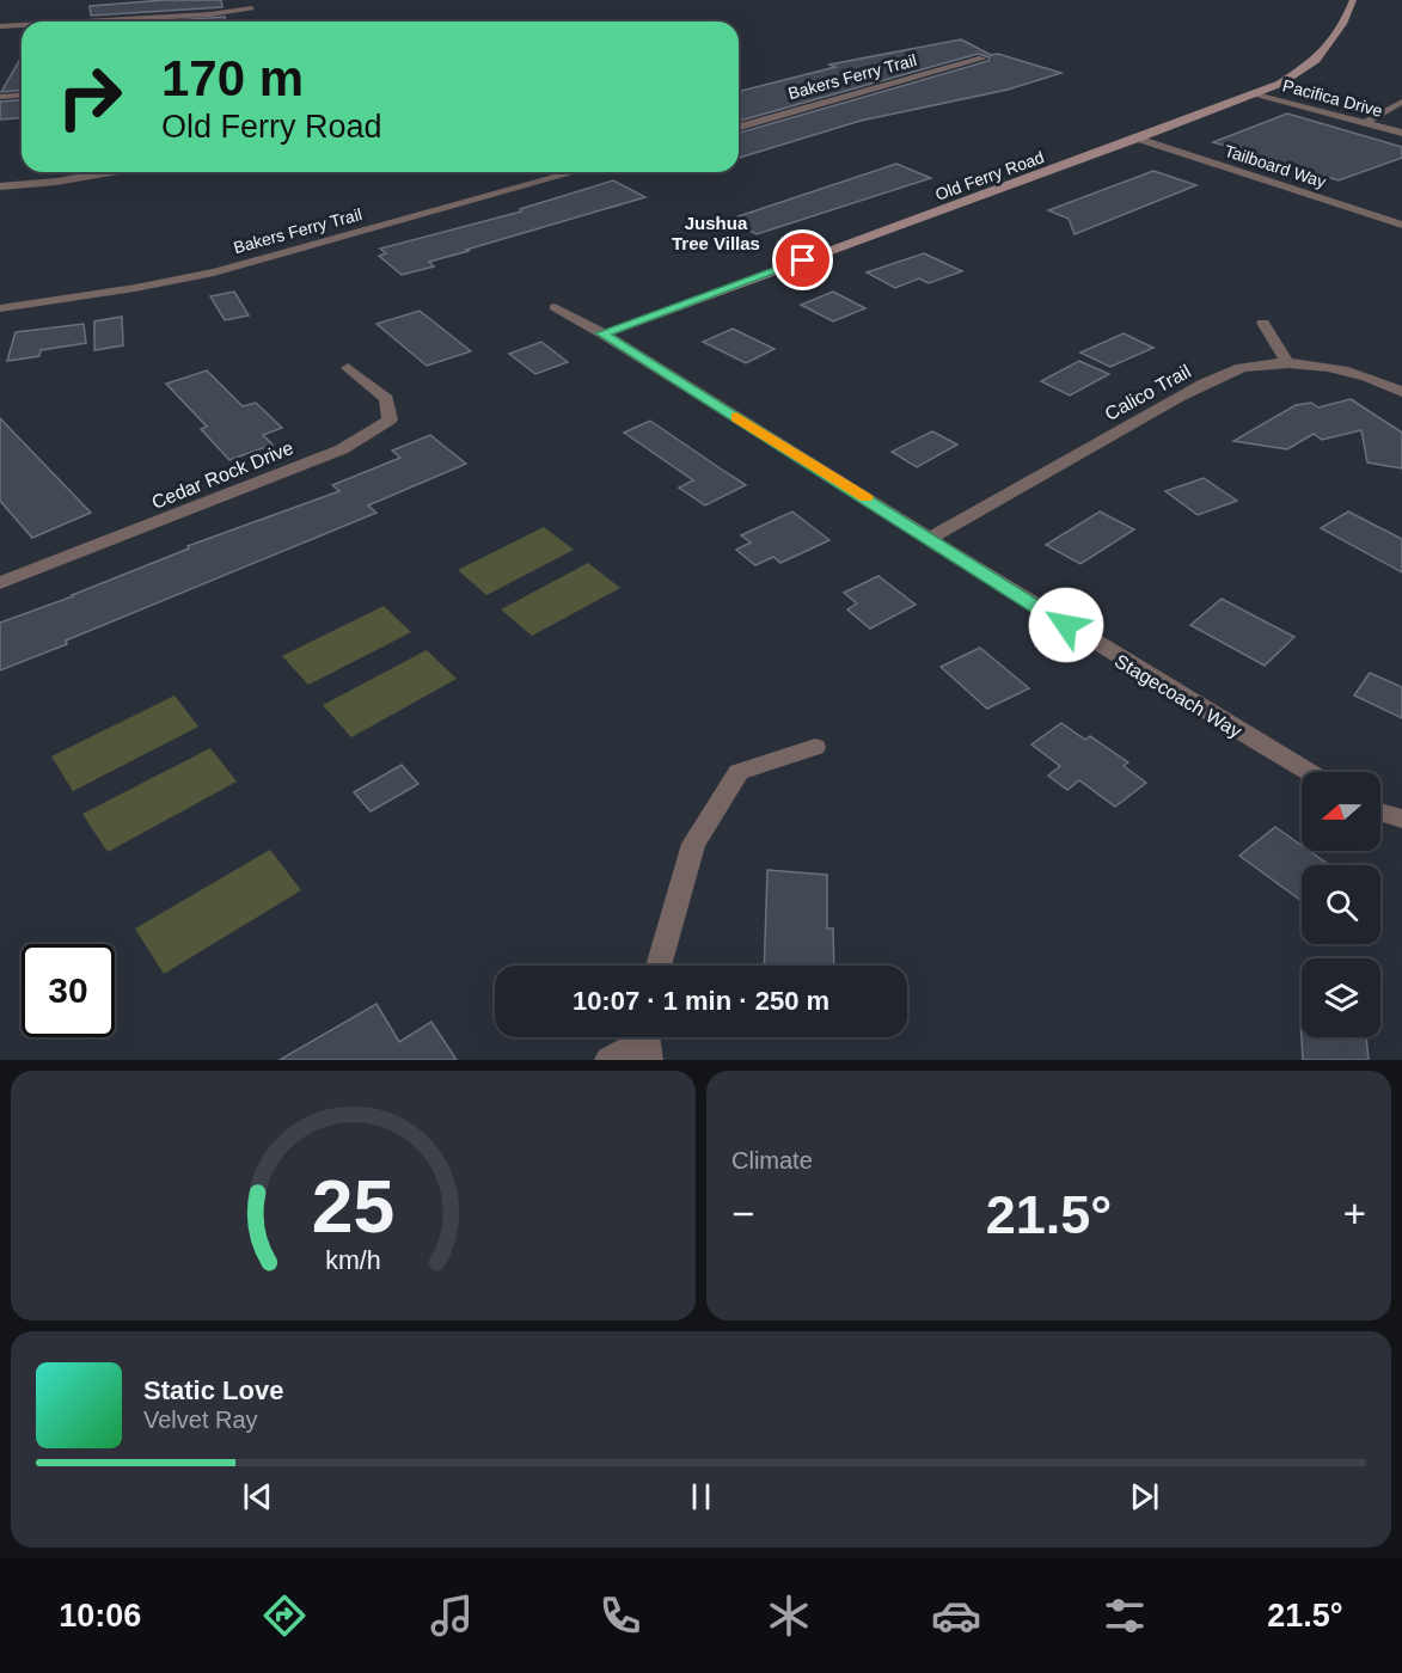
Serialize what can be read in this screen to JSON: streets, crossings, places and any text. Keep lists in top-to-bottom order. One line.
{"streets":{"street":["Bakers Ferry Trail","Pacifica Drive","Tailboard Way","Old Ferry Road","Calico Trail","Cedar Rock Drive","Stagecoach Way"]},"crossings":[["Pacifica Drive","Old Ferry Road"],["Tailboard Way","Old Ferry Road"],["Old Ferry Road","Stagecoach Way"],["Calico Trail","Stagecoach Way"]],"districts":["Jushua Tree Villas"],"north":"left","page":{"turn":["170 m","Old Ferry Road"],"limit":"30","trip":"10:07 · 1 min · 250 m","tile":"Climate","heat":["−","21.5°","+"],"song":["Static Love","Velvet Ray"],"tabs":["10:06","21.5°"],"gauge":["25","km/h"]}}
